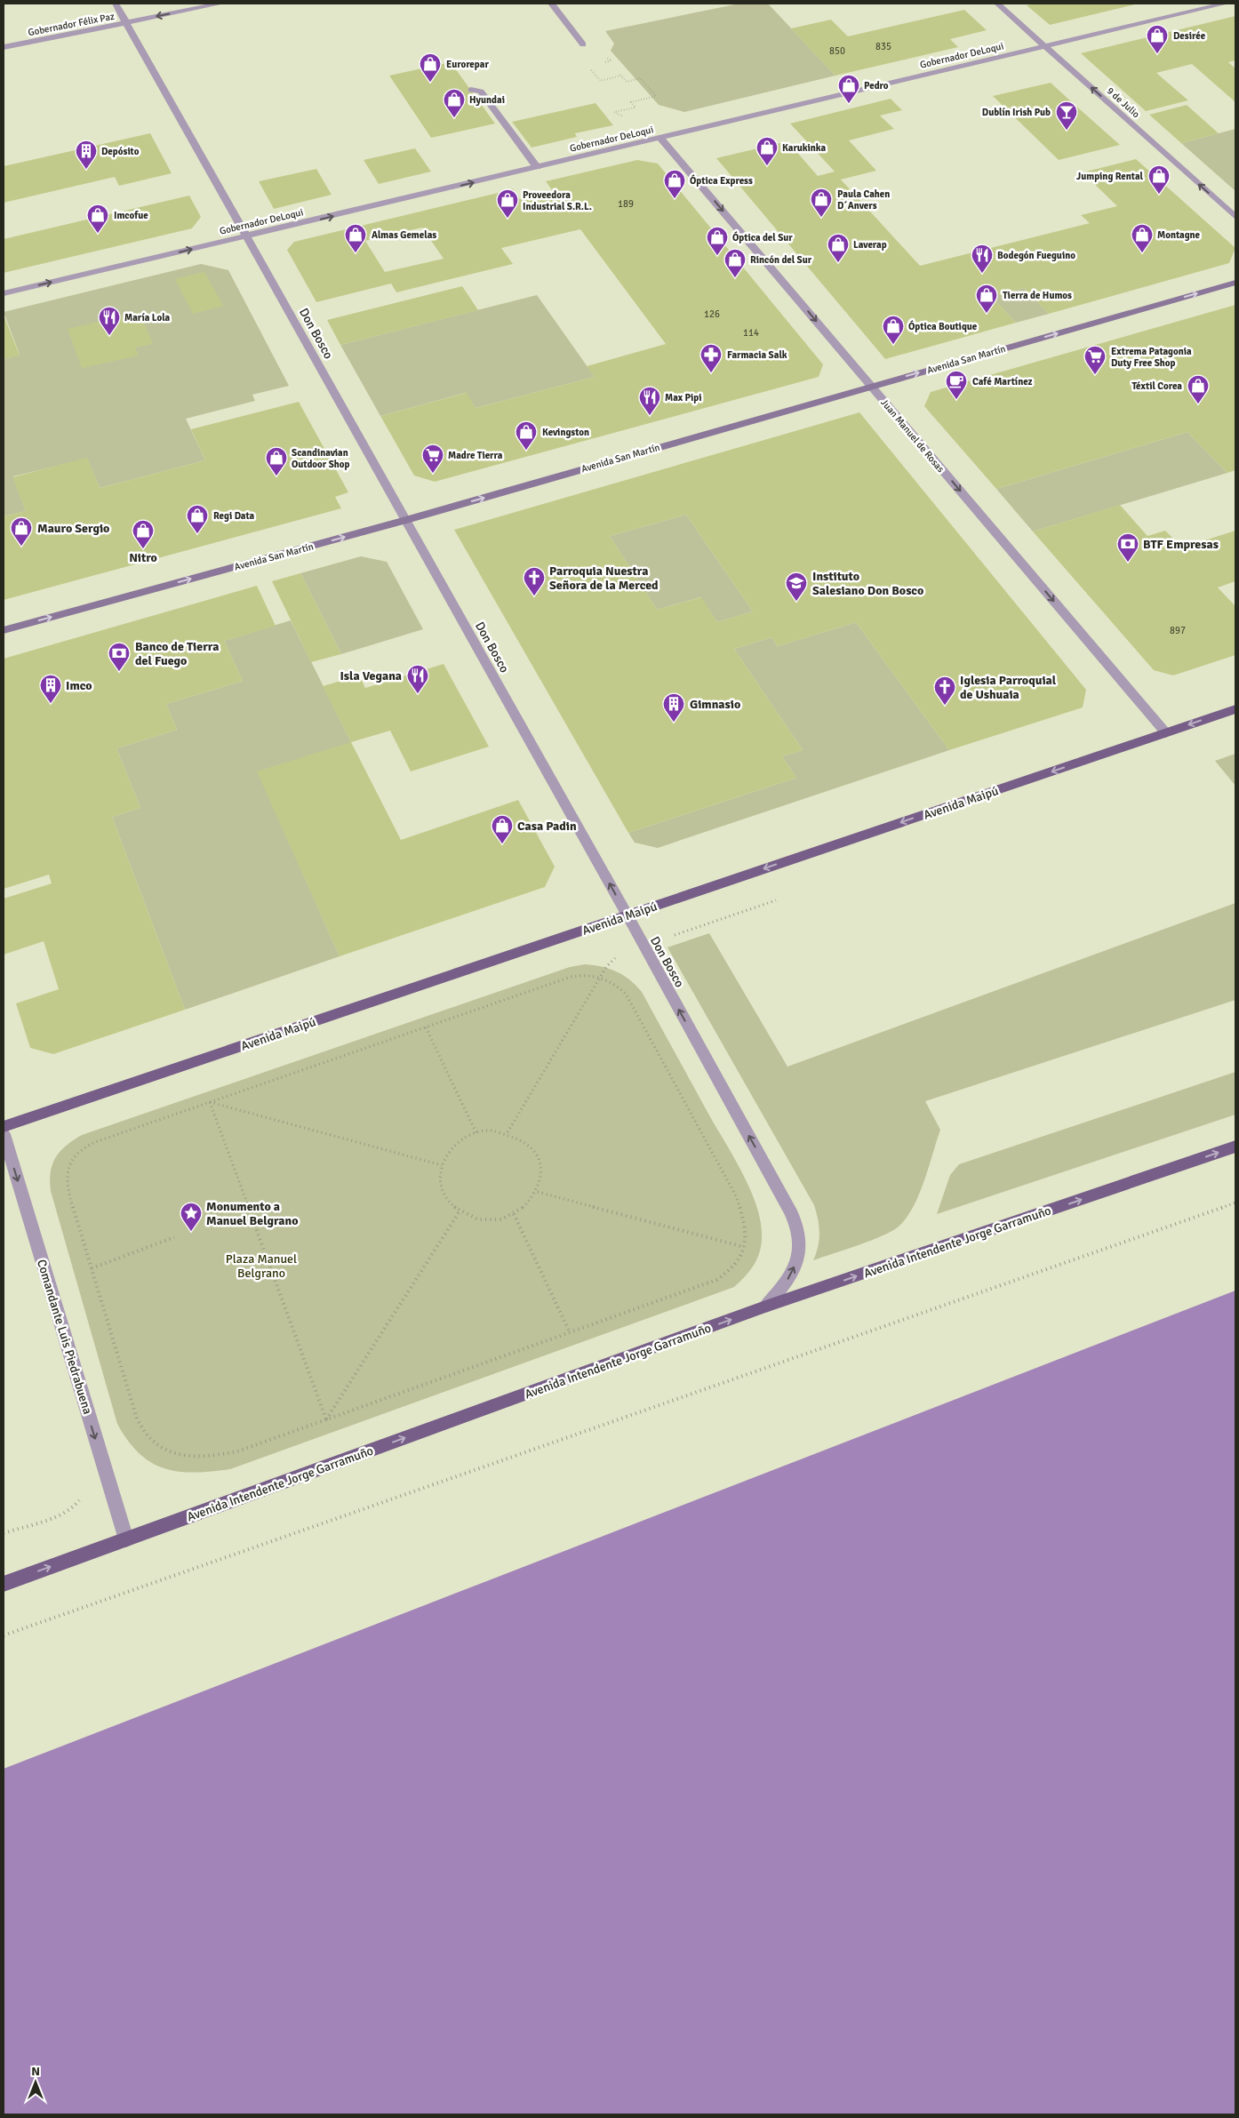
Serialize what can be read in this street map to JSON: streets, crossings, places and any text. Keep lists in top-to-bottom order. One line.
{"streets":{"main road":["Avenida San Martín","Avenida Maipú","Avenida Intendente Jorge Garramuño"],"street":["Gobernador Félix Paz","Gobernador DeLoqui","9 de Julio","Don Bosco","Juan Manuel de Rosas","Comandante Luis Piedrabuena"]},"crossings":[["Gobernador Félix Paz","Don Bosco"],["Gobernador DeLoqui","9 de Julio"],["Gobernador DeLoqui","Don Bosco"],["Gobernador DeLoqui","Juan Manuel de Rosas"],["Don Bosco","Avenida San Martín"],["Don Bosco","Avenida Maipú"],["Don Bosco","Avenida Intendente Jorge Garramuño"],["Avenida San Martín","Juan Manuel de Rosas"],["Juan Manuel de Rosas","Avenida Maipú"],["Avenida Intendente Jorge Garramuño","Comandante Luis Piedrabuena"]],"one_way":["Gobernador Félix Paz","Gobernador DeLoqui","9 de Julio","Don Bosco","Avenida San Martín","Juan Manuel de Rosas","Avenida Maipú","Avenida Intendente Jorge Garramuño","Comandante Luis Piedrabuena"],"parks":["Plaza Manuel Belgrano"],"places":{"shop":["Desirée","Eurorepar","Pedro","Hyundai","Karukinka","Jumping Rental","Óptica Express","Paula Cahen D´Anvers","Proveedora Industrial S.R.L.","Imcofue","Almas Gemelas","Montagne","Óptica del Sur","Laverap","Rincón del Sur","Tierra de Humos","Óptica Boutique","Téxtil Corea","Kevingston","Scandinavian Outdoor Shop","Regi Data","Mauro Sergio","Nitro","Casa Padin"],"bar":["Dublín Irish Pub"],"building":["Depósito","Imco","Gimnasio"],"restaurant":["Bodegón Fueguino","María Lola","Max Pipi","Isla Vegana"],"pharmacy":["Farmacia Salk"],"supermarket":["Extrema Patagonia Duty Free Shop","Madre Tierra"],"cafe":["Café Martínez"],"bank":["BTF Empresas","Banco de Tierra del Fuego"],"church":["Parroquia Nuestra Señora de la Merced","Iglesia Parroquial de Ushuaia"],"school or university":["Instituto Salesiano Don Bosco"],"place":["Monumento a Manuel Belgrano"]},"house_numbers":["835","850","189","126","114","897"],"north":"top"}
